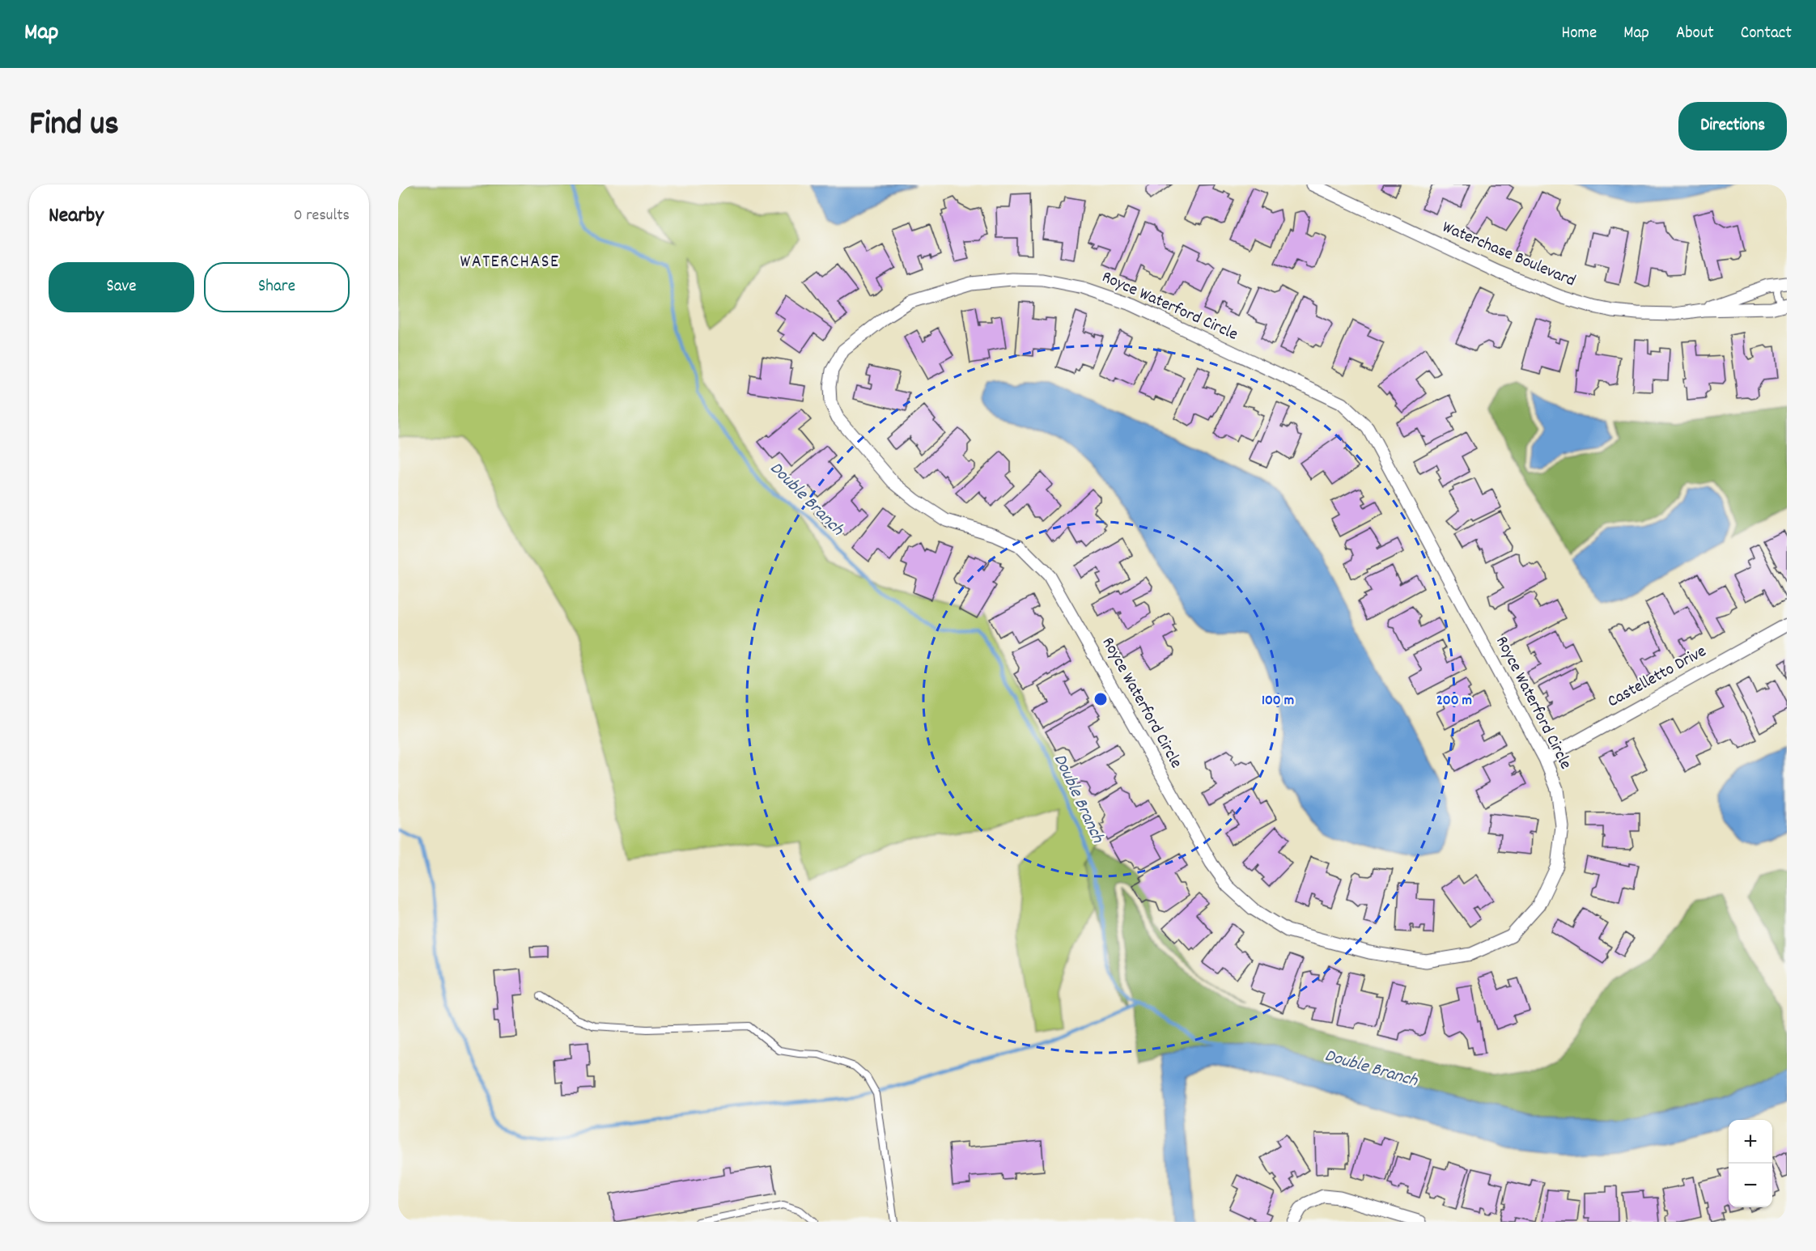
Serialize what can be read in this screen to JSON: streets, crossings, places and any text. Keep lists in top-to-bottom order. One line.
{"streets":{"street":["Waterchase Boulevard","Royce Waterford Circle","Castelletto Drive"]},"crossings":[["Royce Waterford Circle","Castelletto Drive"]],"districts":["WATERCHASE"],"water":["Double Branch"],"page":{"header":"Map","nav":["Home","Map","About","Contact"],"title":"Find us","buttons":["Directions",["Save","Share"]],"heading":["Nearby","0 results"],"map_buttons":["+","−"]},"rings":["100 m","200 m"]}
